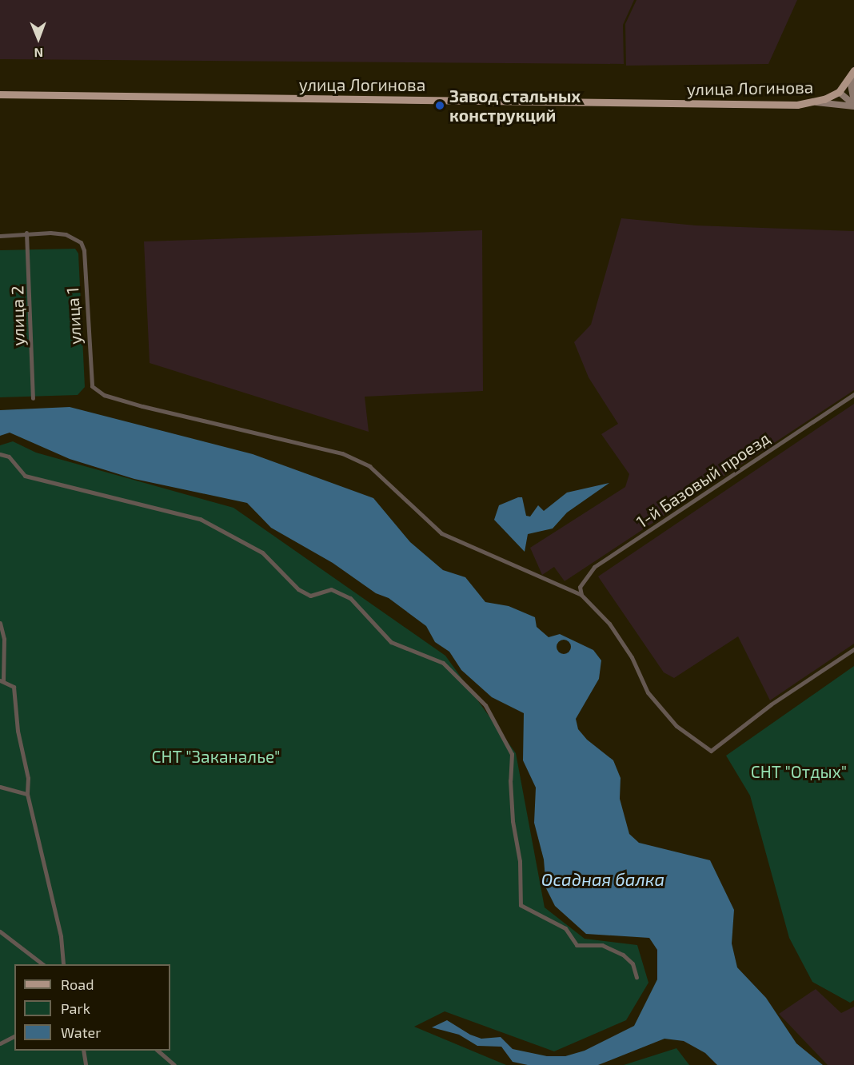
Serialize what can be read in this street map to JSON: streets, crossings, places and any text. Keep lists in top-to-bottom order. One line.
{"streets":{"main road":["улица Логинова"],"street":["улица 2","улица 1","1-й Базовый проезд"]},"crossings":[["улица 2","улица 1"],["улица 1","1-й Базовый проезд"]],"water":["Осадная балка"],"parks":["СНТ \"Заканалье\"","СНТ \"Отдых\""],"places":["Завод стальных конструкций"],"legend":["Road","Park","Water"],"north":"bottom"}
